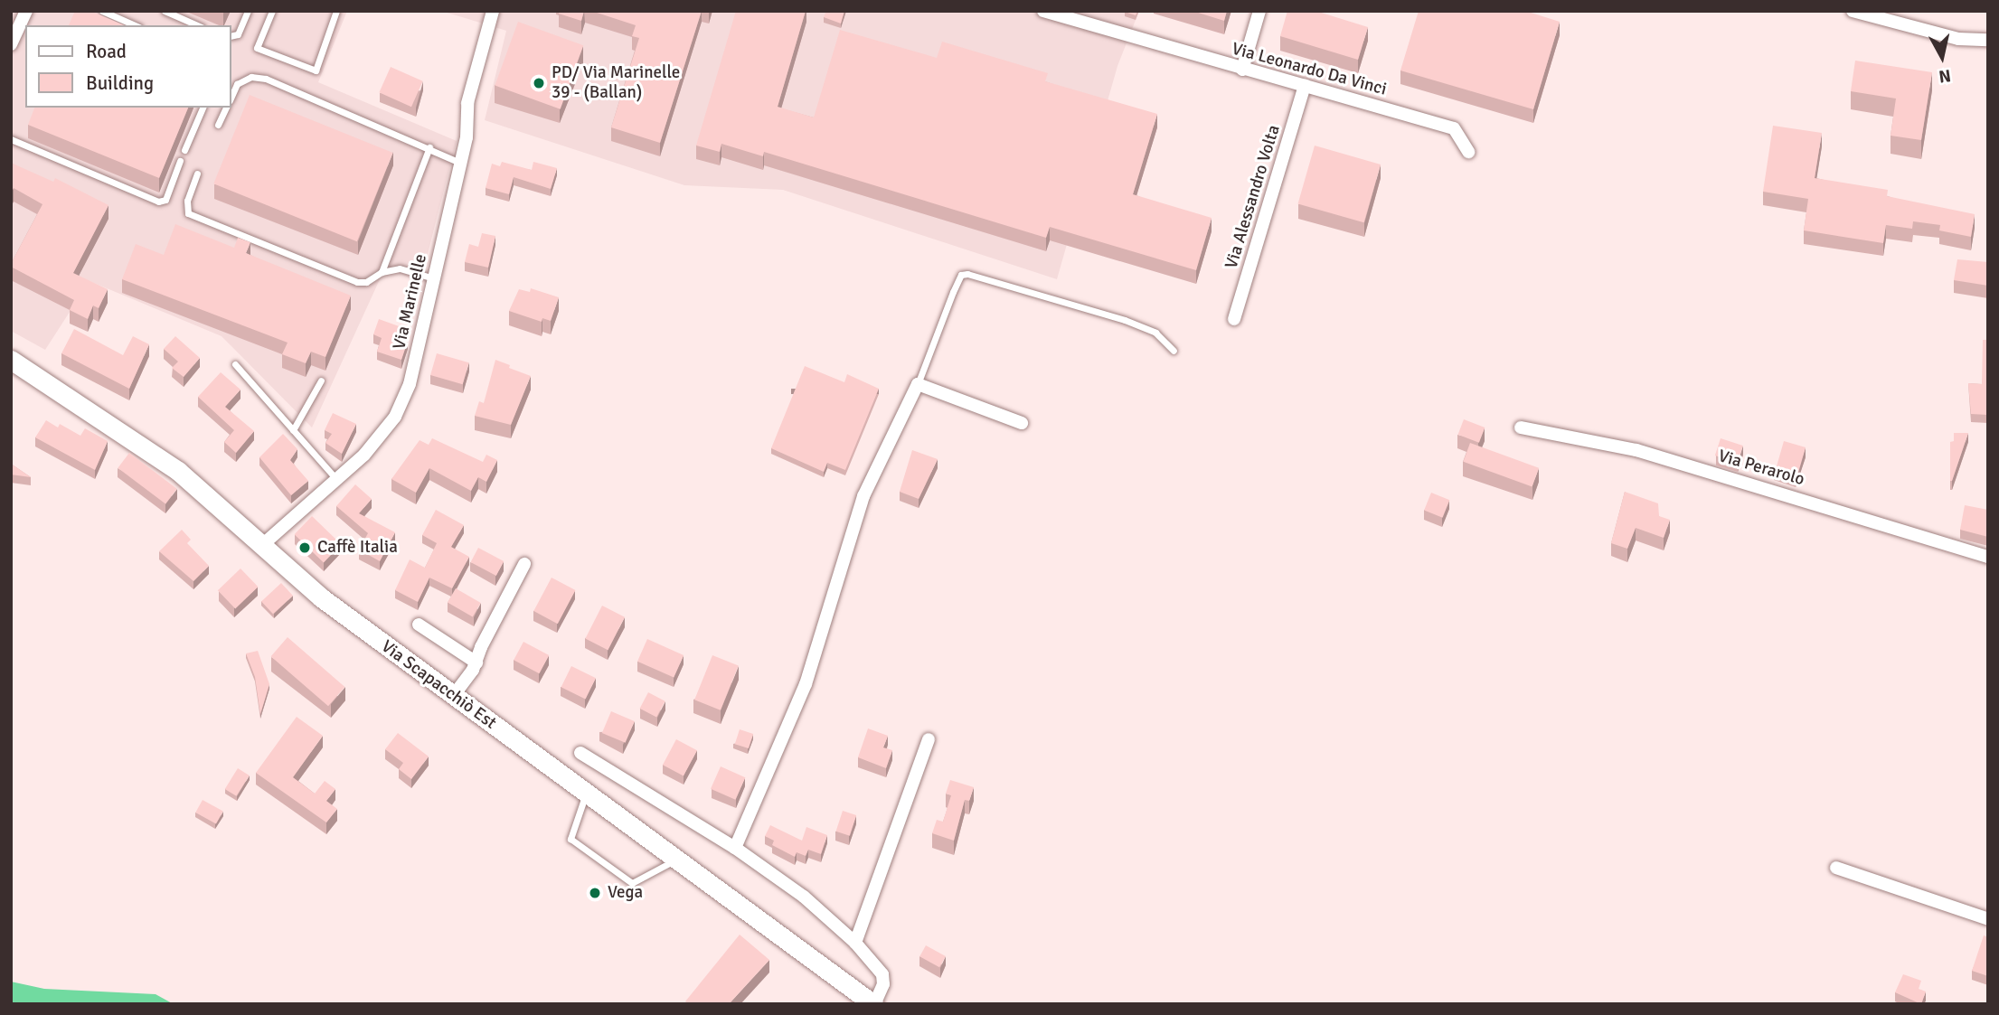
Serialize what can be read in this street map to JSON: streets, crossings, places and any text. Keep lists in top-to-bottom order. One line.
{"streets":{"main road":["Via Scapacchiò Est"],"street":["Via Leonardo Da Vinci","Via Alessandro Volta","Via Marinelle","Via Perarolo"]},"crossings":[["Via Leonardo Da Vinci","Via Alessandro Volta"],["Via Marinelle","Via Scapacchiò Est"]],"places":["PD/ Via Marinelle 39 - (Ballan)","Caffè Italia","Vega"],"legend":["Road","Building"],"north":"bottom"}
